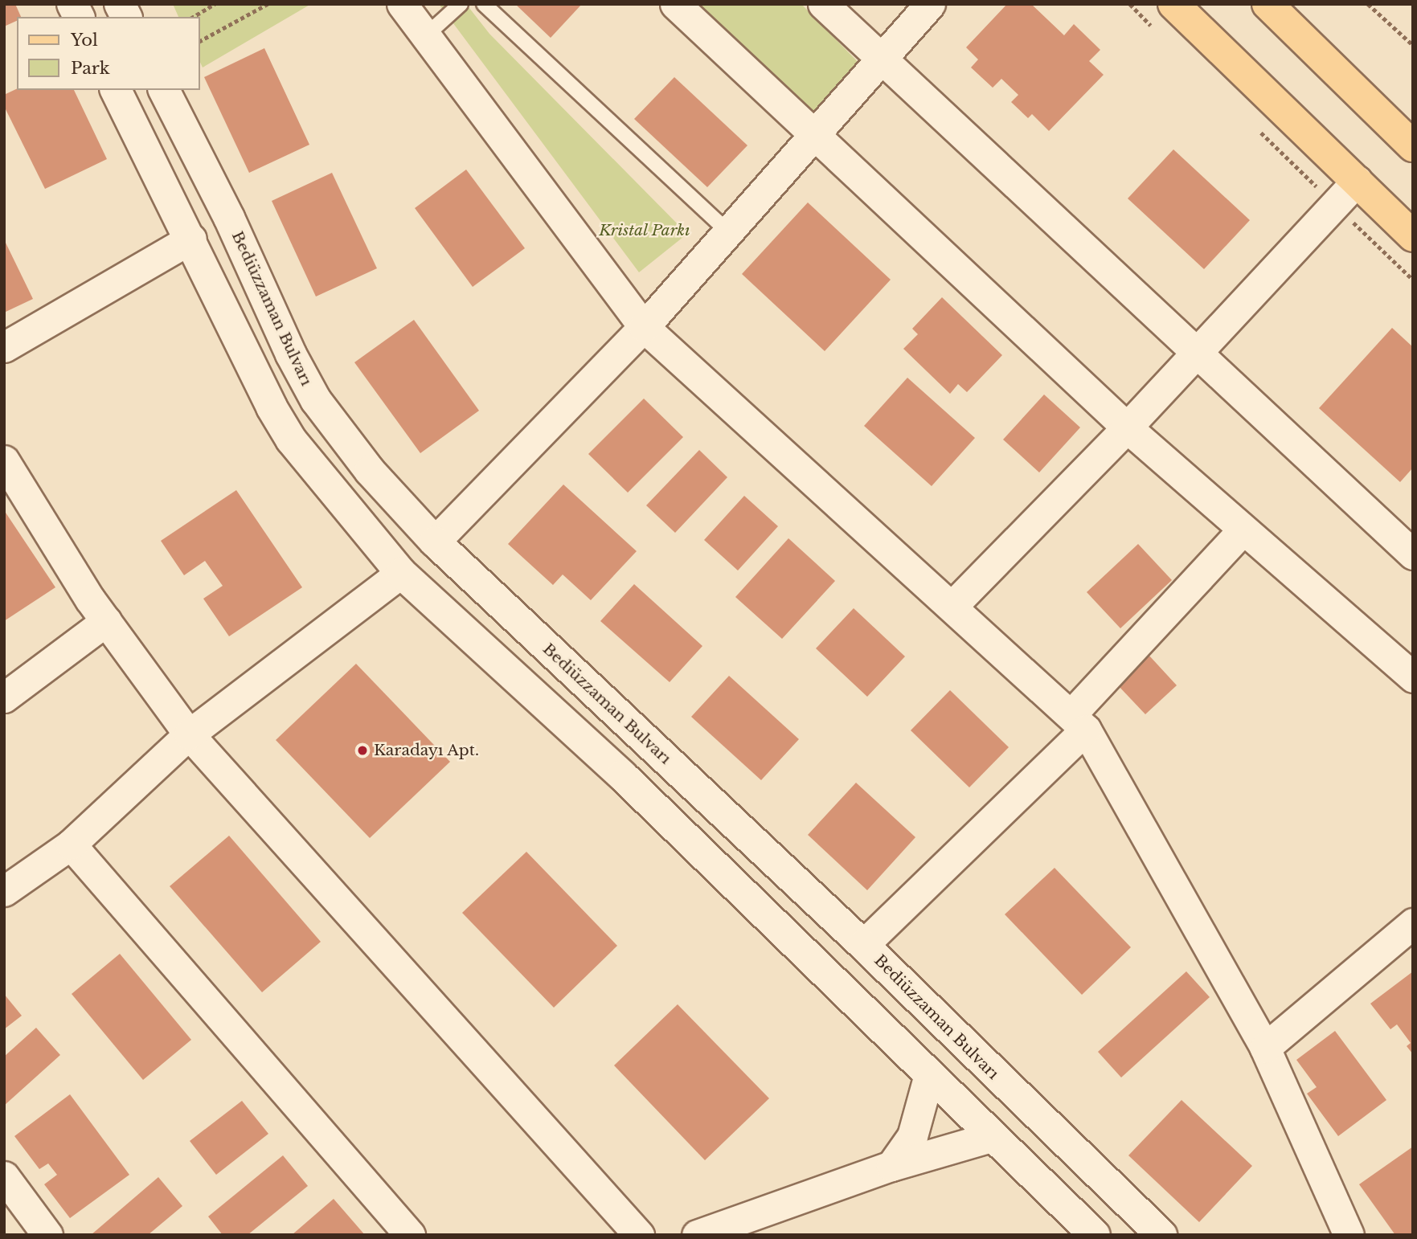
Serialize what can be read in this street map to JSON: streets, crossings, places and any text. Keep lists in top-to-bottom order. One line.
{"streets":{"street":["Bediüzzaman Bulvarı"]},"parks":["Kristal Parkı"],"places":["Karadayı Apt."],"legend":["Yol","Park"]}
